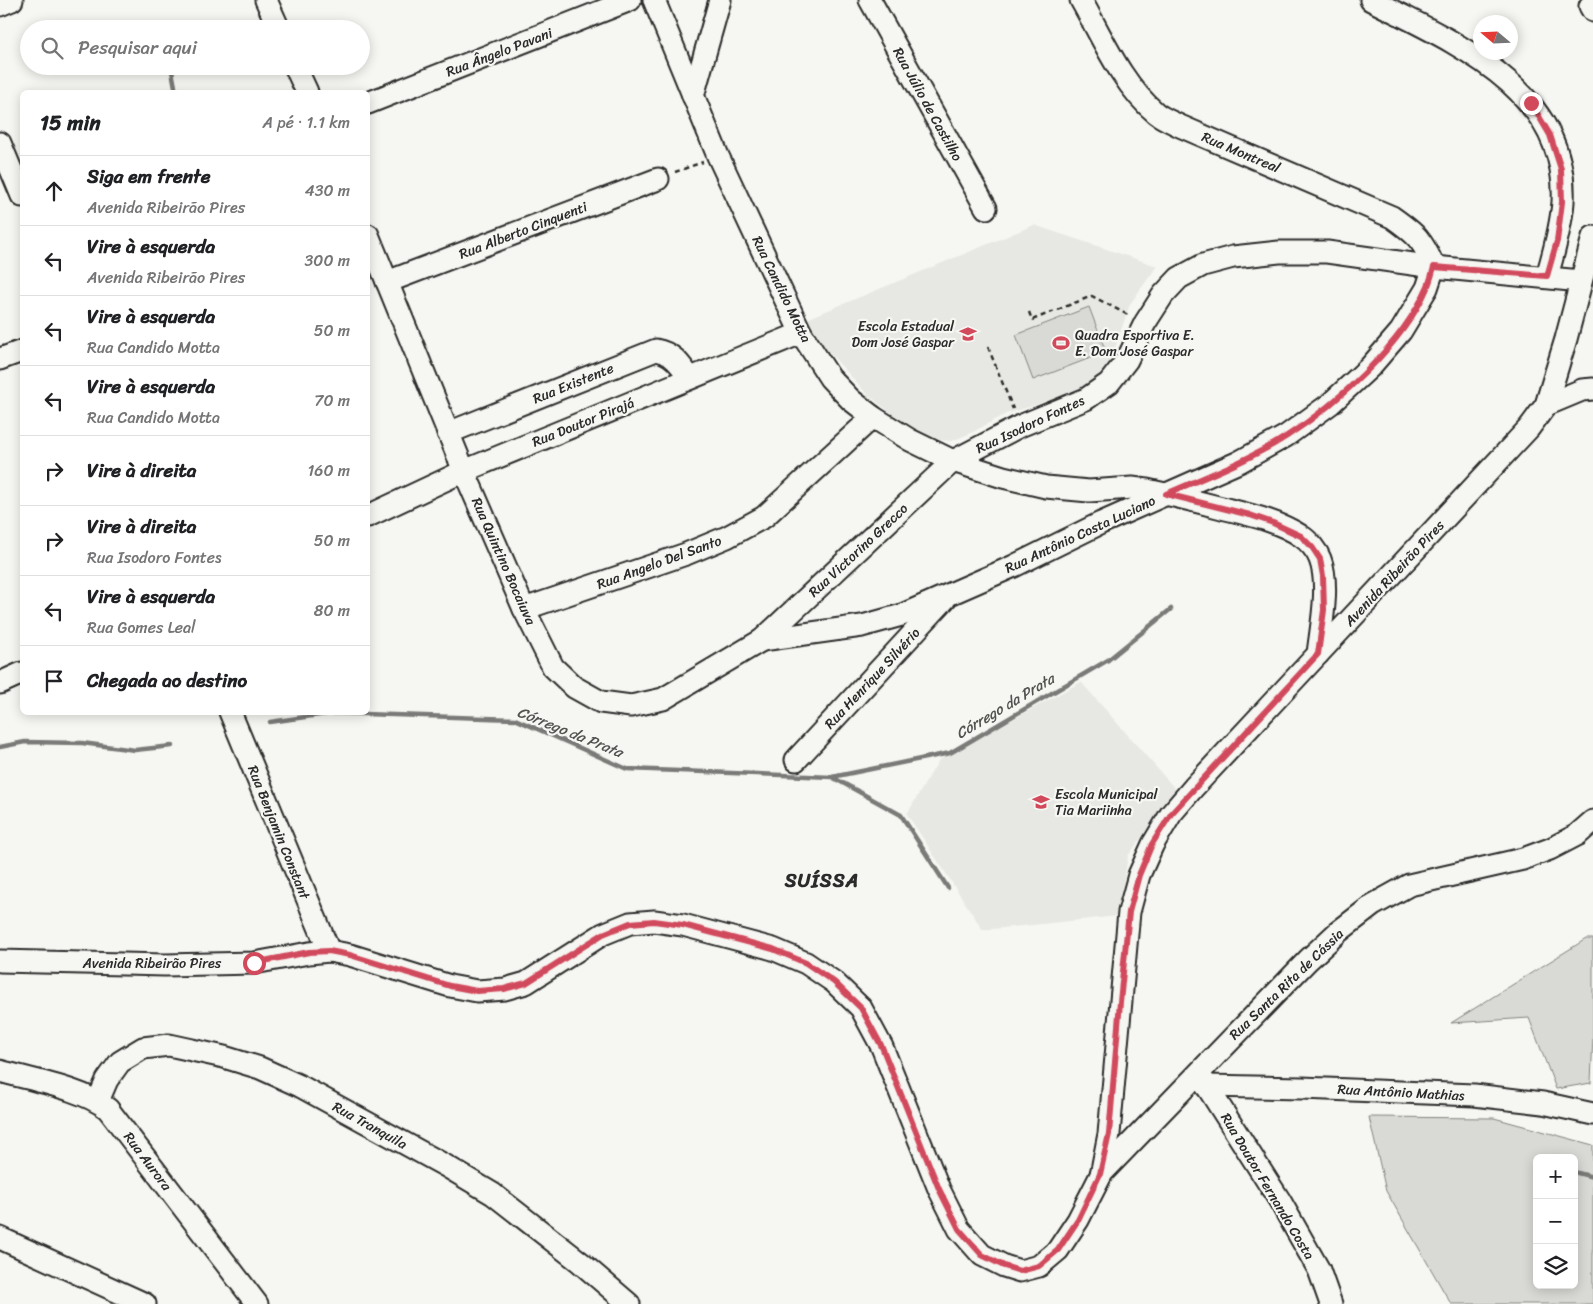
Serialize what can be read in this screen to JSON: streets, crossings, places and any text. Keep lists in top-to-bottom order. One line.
{"streets":{"street":["Rua Ângelo Pavani","Rua Júlio de Castilho","Rua Montreal","Rua Alberto Cinquenti","Rua Candido Motta","Rua Existente","Rua Doutor Pirajá","Rua Isodoro Fontes","Rua Antônio Costa Luciano","Rua Victorino Grecco","Rua Quintino Bocaiuva","Rua Angelo Del Santo","Avenida Ribeirão Pires","Rua Henrique Silvério","Rua Benjamin Constant","Rua Santa Rita de Cássia","Rua Antônio Mathias","Rua Tranquila","Rua Aurora","Rua Doutor Fernando Costa"]},"crossings":[["Rua Montreal","Rua Isodoro Fontes"],["Rua Montreal","Rua Antônio Costa Luciano"],["Rua Alberto Cinquenti","Rua Quintino Bocaiuva"],["Rua Candido Motta","Rua Doutor Pirajá"],["Rua Candido Motta","Rua Isodoro Fontes"],["Rua Candido Motta","Rua Antônio Costa Luciano"],["Rua Candido Motta","Rua Victorino Grecco"],["Rua Candido Motta","Rua Angelo Del Santo"],["Rua Candido Motta","Avenida Ribeirão Pires"],["Rua Existente","Rua Doutor Pirajá"],["Rua Existente","Rua Quintino Bocaiuva"],["Rua Doutor Pirajá","Rua Quintino Bocaiuva"],["Rua Isodoro Fontes","Rua Antônio Costa Luciano"],["Rua Isodoro Fontes","Rua Victorino Grecco"],["Rua Antônio Costa Luciano","Rua Victorino Grecco"],["Rua Antônio Costa Luciano","Rua Quintino Bocaiuva"],["Rua Antônio Costa Luciano","Rua Henrique Silvério"],["Rua Victorino Grecco","Rua Quintino Bocaiuva"],["Rua Quintino Bocaiuva","Rua Angelo Del Santo"],["Avenida Ribeirão Pires","Rua Benjamin Constant"],["Avenida Ribeirão Pires","Rua Santa Rita de Cássia"],["Rua Santa Rita de Cássia","Rua Antônio Mathias"],["Rua Santa Rita de Cássia","Rua Doutor Fernando Costa"],["Rua Antônio Mathias","Rua Doutor Fernando Costa"],["Rua Tranquila","Rua Aurora"]],"districts":["SUÍSSA"],"water":["Córrego da Prata"],"places":{"school or university":["Escola Estadual Dom José Gaspar","Escola Municipal Tia Mariinha"],"sports":["Quadra Esportiva E. E. Dom José Gaspar"]},"north":"left","page":{"search":"Pesquisar aqui","heading":["15 min","A pé · 1.1 km"],"list":[["Siga em frente","Avenida Ribeirão Pires","430 m"],["Vire à esquerda","Avenida Ribeirão Pires","300 m"],["Vire à esquerda","Rua Candido Motta","50 m"],["Vire à esquerda","Rua Candido Motta","70 m"],["Vire à direita","160 m"],["Vire à direita","Rua Isodoro Fontes","50 m"],["Vire à esquerda","Rua Gomes Leal","80 m"],"Chegada ao destino"],"map_buttons":["+","−"]}}
